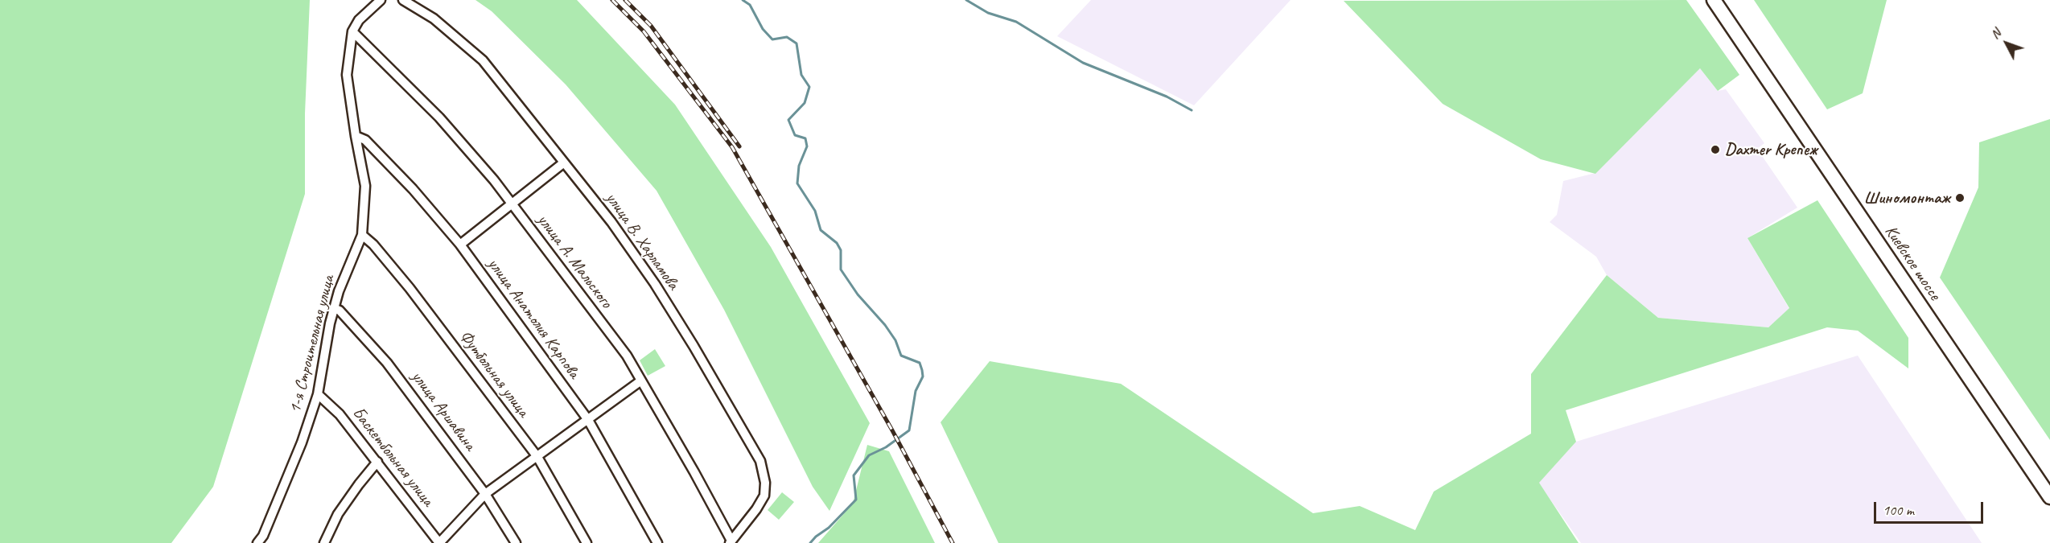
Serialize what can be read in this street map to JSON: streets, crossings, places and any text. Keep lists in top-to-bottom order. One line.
{"streets":{"highway":["Киевское шоссе"],"street":["улица В. Харламова","улица А. Мальского","улица Анатолия Карпова","1-я Строительная улица","Футбольная улица","улица Аршавина","Баскетбольная улица"]},"crossings":[["улица В. Харламова","улица А. Мальского"],["улица А. Мальского","1-я Строительная улица"],["улица Анатолия Карпова","1-я Строительная улица"],["1-я Строительная улица","Футбольная улица"],["1-я Строительная улица","улица Аршавина"],["1-я Строительная улица","Баскетбольная улица"]],"places":["Daxmer Крепеж","Шиномонтаж"],"scale_bar":"100 m","north":"top left"}
